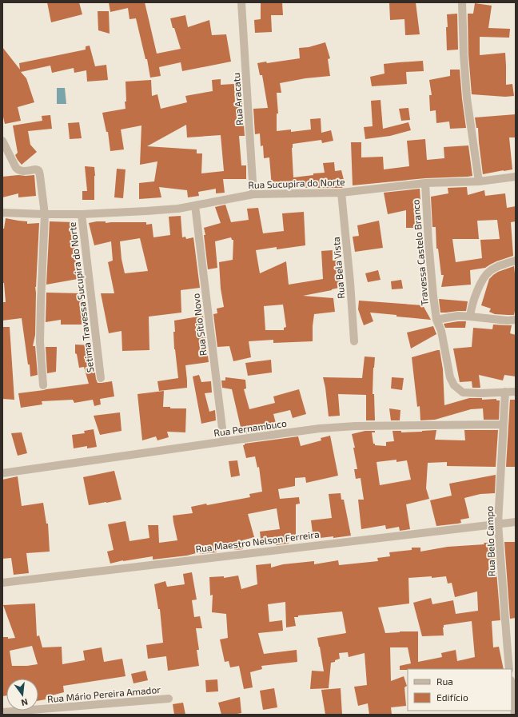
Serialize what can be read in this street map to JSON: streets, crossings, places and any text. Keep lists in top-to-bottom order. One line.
{"streets":{"street":["Rua Aracatu","Rua Sucupira do Norte","Travessa Castelo Branco","Rua Bela Vista","Setima Travessa Sucupira do Norte","Rua Sítio Novo","Rua Pernambuco","Rua Maestro Nelson Ferreira","Rua Belo Campo","Rua Mário Pereira Amador"]},"crossings":[["Rua Aracatu","Rua Sucupira do Norte"],["Rua Sucupira do Norte","Travessa Castelo Branco"],["Rua Sucupira do Norte","Rua Bela Vista"],["Rua Sucupira do Norte","Setima Travessa Sucupira do Norte"],["Rua Sucupira do Norte","Rua Sítio Novo"],["Travessa Castelo Branco","Rua Belo Campo"],["Rua Sítio Novo","Rua Pernambuco"],["Rua Pernambuco","Rua Belo Campo"],["Rua Maestro Nelson Ferreira","Rua Belo Campo"]],"legend":["Rua","Edifício"],"north":"bottom"}
